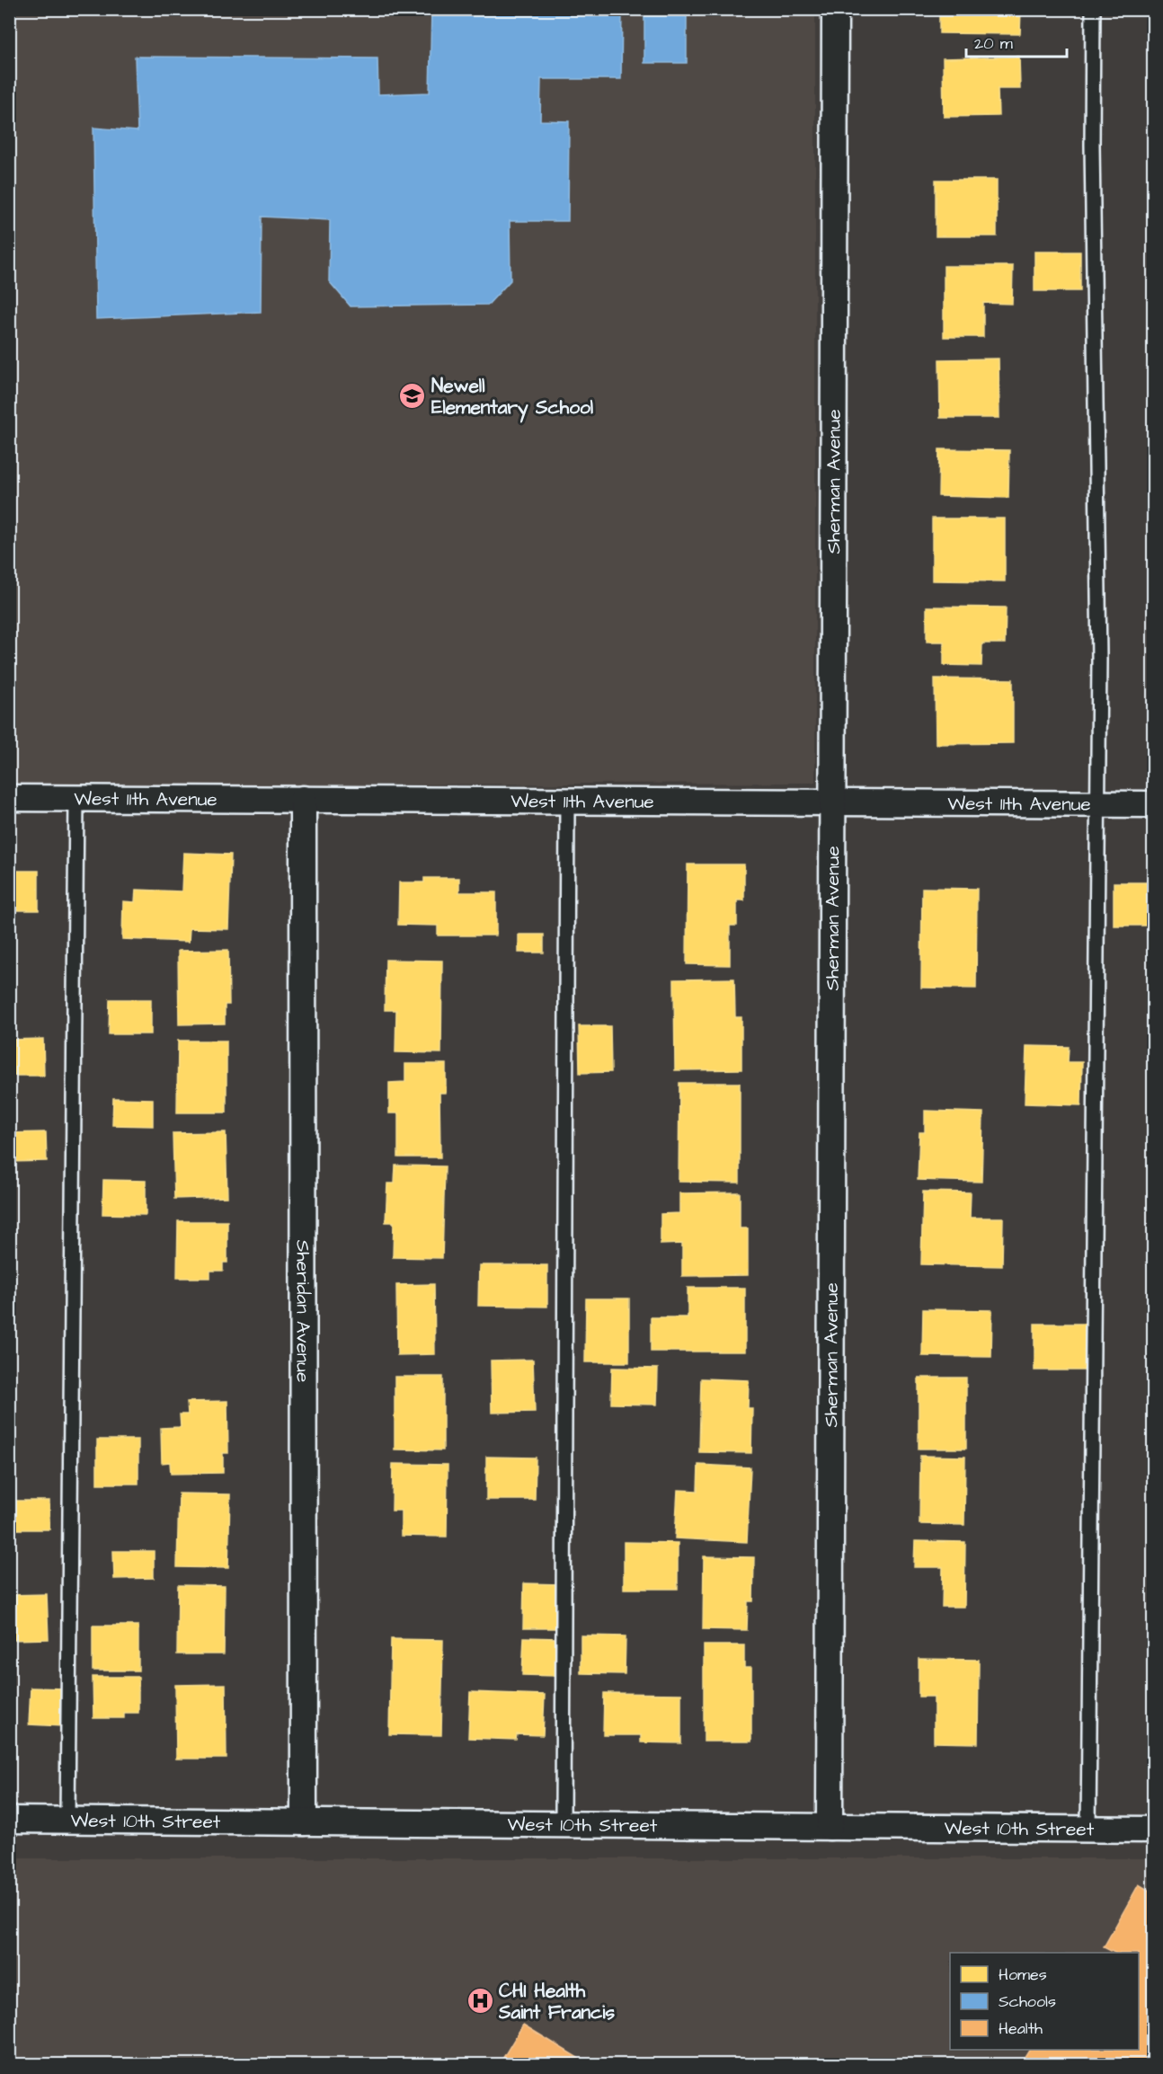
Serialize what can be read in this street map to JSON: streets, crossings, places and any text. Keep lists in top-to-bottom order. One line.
{"streets":{"street":["Sherman Avenue","West 11th Avenue","Sheridan Avenue","West 10th Street"]},"crossings":[["Sherman Avenue","West 11th Avenue"],["Sherman Avenue","West 10th Street"],["West 11th Avenue","Sheridan Avenue"],["Sheridan Avenue","West 10th Street"]],"places":{"school or university":["Newell Elementary School"],"hospital":["CHI Health Saint Francis"]},"legend":["Homes","Schools","Health"],"scale_bar":"20 m"}
